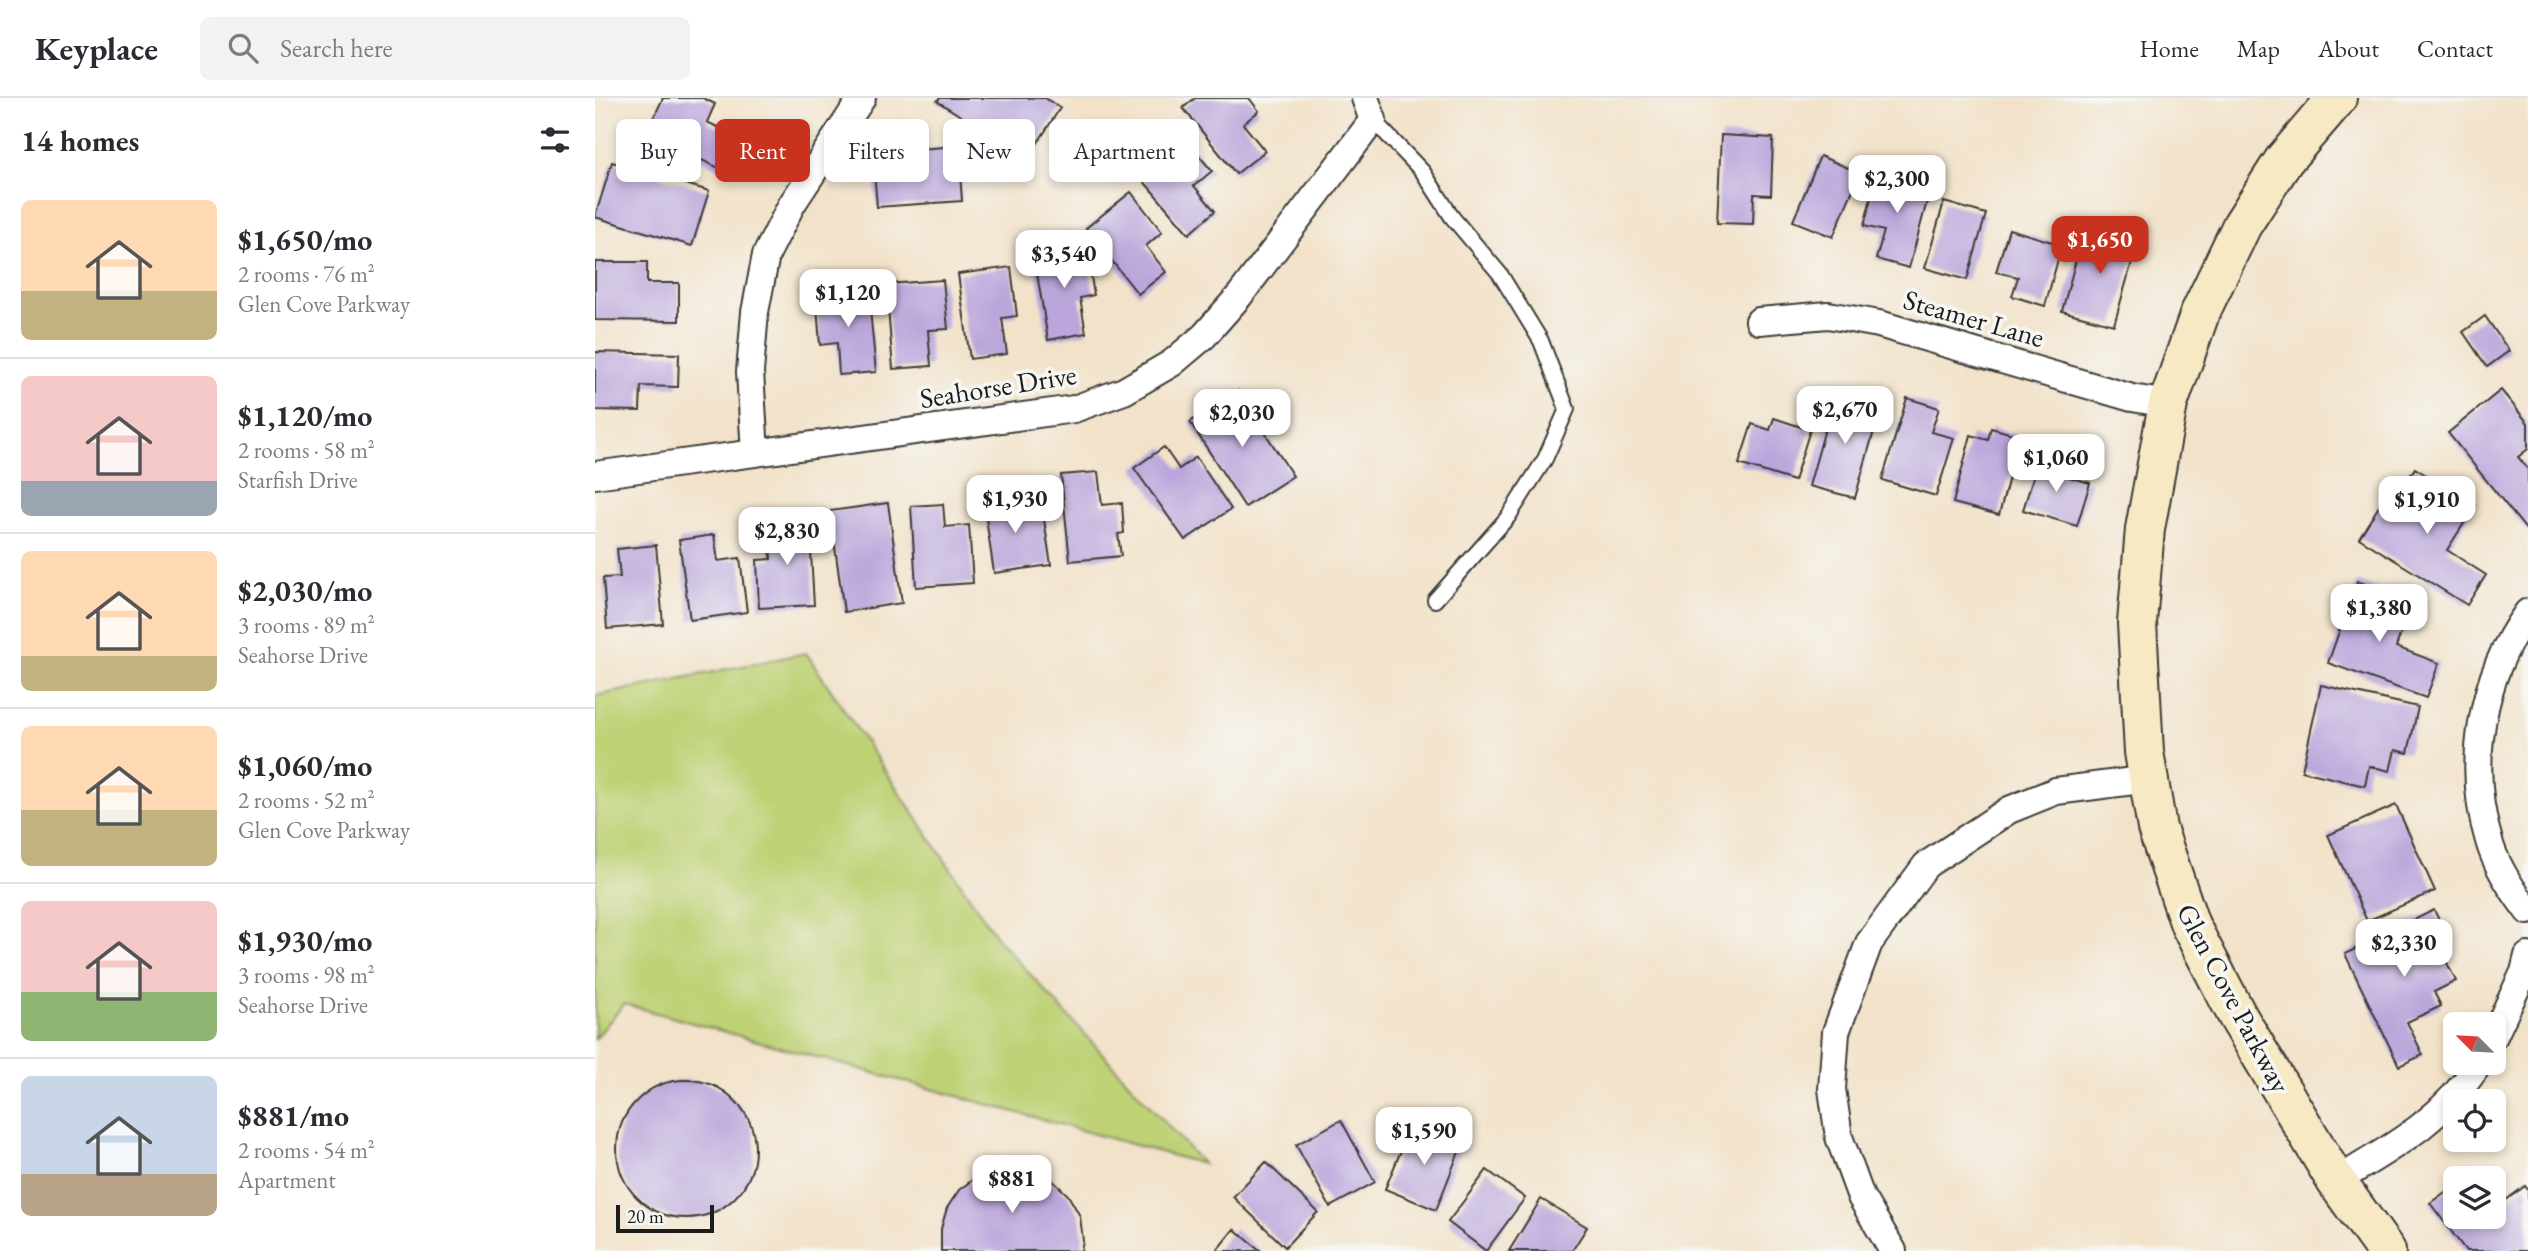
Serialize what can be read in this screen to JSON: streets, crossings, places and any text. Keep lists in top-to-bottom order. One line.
{"streets":{"street":["Steamer Lane","Seahorse Drive","Glen Cove Parkway"]},"crossings":[["Steamer Lane","Glen Cove Parkway"]],"scale_bar":"20 m","north":"top left","page":{"header":"Keyplace","search":"Search here","nav":["Home","Map","About","Contact"],"heading":"14 homes","chip":["Buy","Rent","Filters","New","Apartment"],"price":["$2,300","$1,650","$3,540","$1,120","$2,670","$2,030","$1,060","$1,930","$1,910","$2,830","$1,380","$2,330","$1,590","$881"],"list":[{"name":"$1,650/mo","note":"2 rooms · 76 m² · Glen Cove Parkway"},{"name":"$1,120/mo","note":"2 rooms · 58 m² · Starfish Drive"},{"name":"$2,030/mo","note":"3 rooms · 89 m² · Seahorse Drive"},{"name":"$1,060/mo","note":"2 rooms · 52 m² · Glen Cove Parkway"},{"name":"$1,930/mo","note":"3 rooms · 98 m² · Seahorse Drive"},{"name":"$881/mo","note":"2 rooms · 54 m² · Apartment"}],"scale":"20 m"}}
